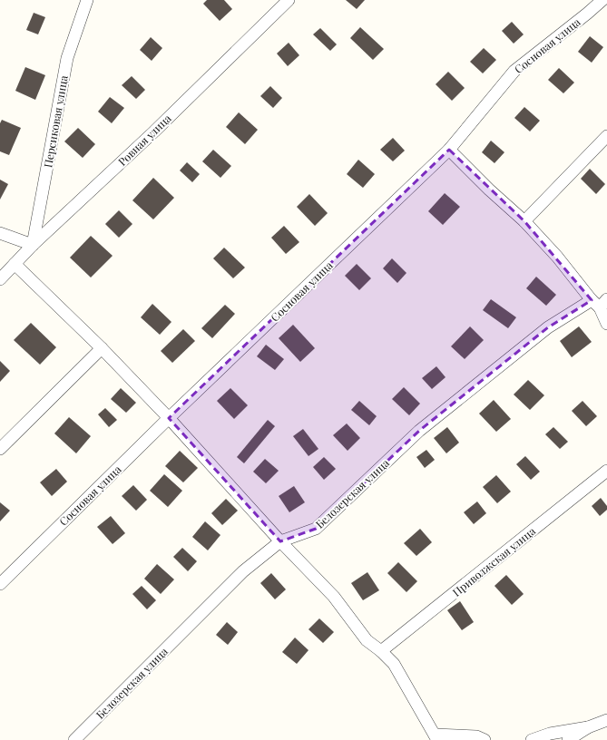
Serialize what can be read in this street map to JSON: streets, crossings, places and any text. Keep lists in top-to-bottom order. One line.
{"streets":{"street":["Сосновая улица","Персиковая улица","Ровная улица","Белозерская улица","Приволжская улица"]},"crossings":[["Персиковая улица","Ровная улица"]]}
